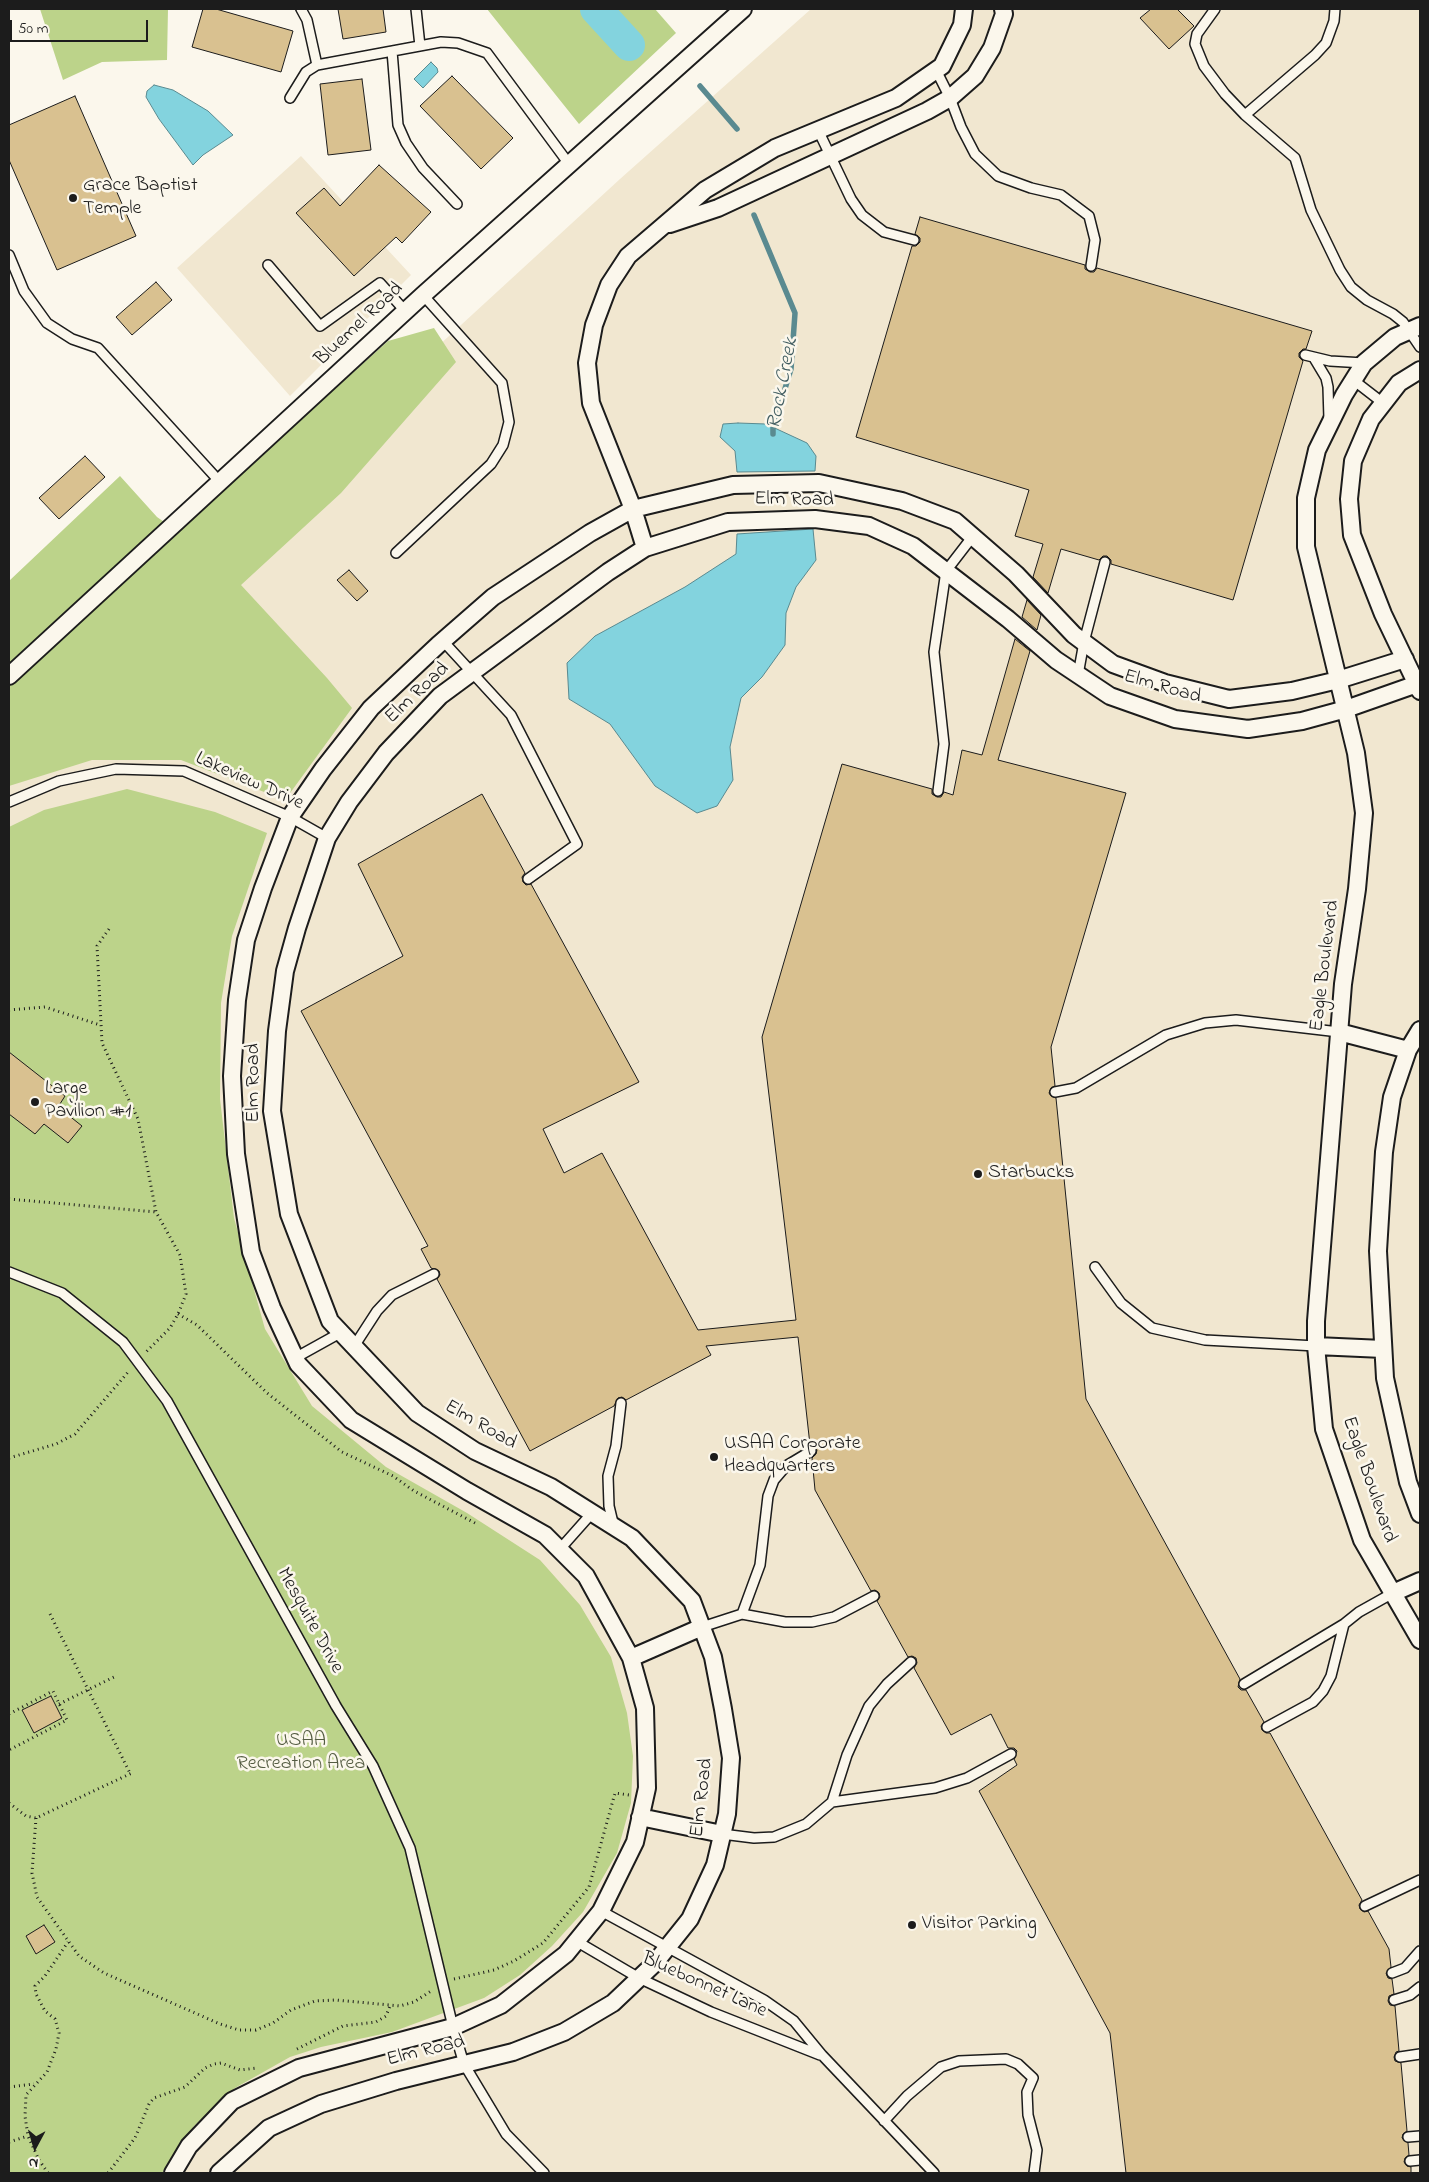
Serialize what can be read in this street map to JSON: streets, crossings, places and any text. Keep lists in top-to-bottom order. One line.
{"streets":{"street":["Bluemel Road","Elm Road","Eagle Boulevard"],"lane":["Lakeview Drive","Mesquite Drive","Bluebonnet Lane"]},"crossings":[["Elm Road","Lakeview Drive"],["Elm Road","Eagle Boulevard"],["Elm Road","Mesquite Drive"],["Elm Road","Bluebonnet Lane"]],"water":["Rock Creek"],"parks":["USAA Recreation Area"],"places":["Grace Baptist Temple","Large Pavilion #1","Starbucks","USAA Corporate Headquarters","Visitor Parking"],"scale_bar":"50 m","north":"bottom"}
